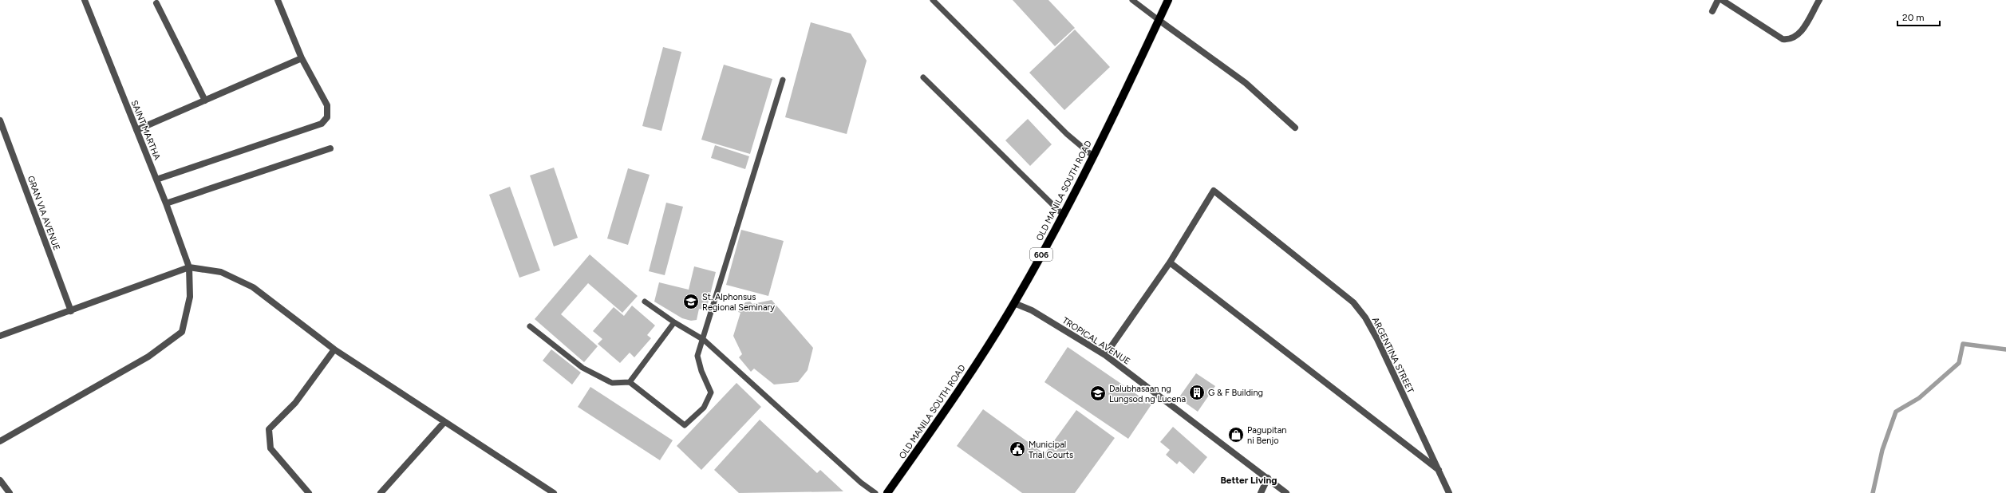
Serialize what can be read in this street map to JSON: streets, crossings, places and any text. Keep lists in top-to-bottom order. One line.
{"streets":{"main road":["OLD MANILA SOUTH ROAD","606"],"street":["SAINT MARTHA","GRAN VIA AVENUE","TROPICAL AVENUE","ARGENTINA STREET"]},"crossings":[["OLD MANILA SOUTH ROAD","TROPICAL AVENUE"]],"districts":["Better Living"],"places":{"school or university":["St. Alphonsus Regional Seminary","Dalubhasaan ng Lungsod ng Lucena"],"building":["G & F Building"],"shop":["Pagupitan ni Benjo"],"public building":["Municipal Trial Courts"]},"scale_bar":"20 m"}
